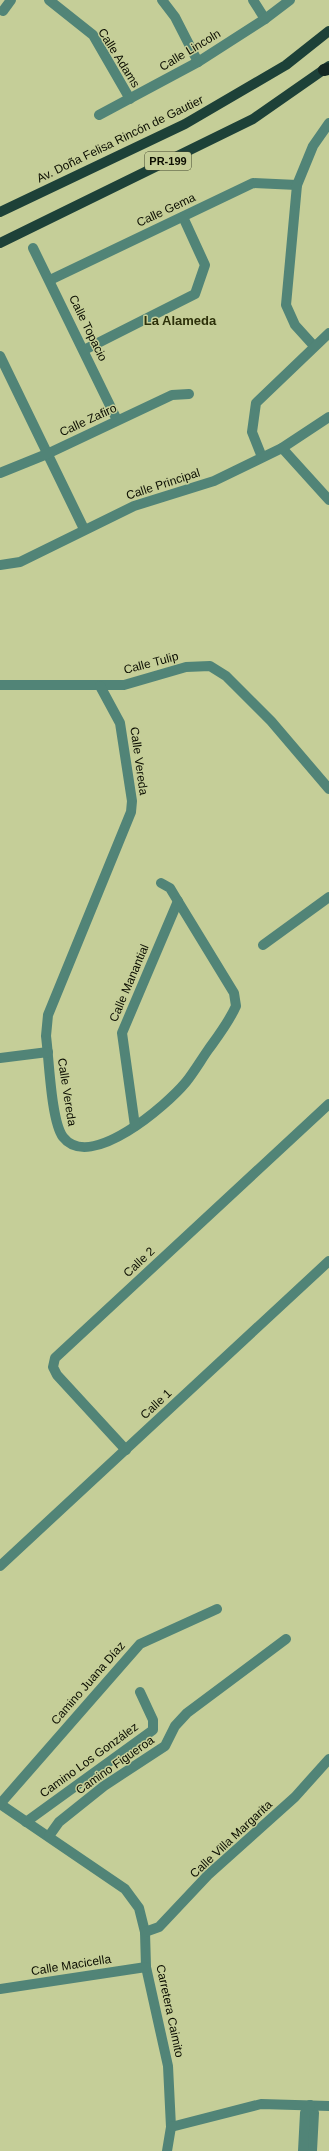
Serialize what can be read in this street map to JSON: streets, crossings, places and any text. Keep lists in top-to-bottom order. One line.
{"streets":{"main road":["Av. Doña Felisa Rincón de Gautier","PR-199"],"street":["Calle Lincoln","Calle Adams","Calle Gema","Calle Topacio","Calle Zafiro","Calle Principal","Calle Tulip","Calle Vereda","Calle Manantial","Calle 2","Calle 1","Camino Juana Díaz","Camino Los González","Camino Figueroa","Calle Villa Margarita","Calle Macicella","Carretera Caimito"]},"crossings":[["Calle Lincoln","Calle Adams"],["Calle Gema","Calle Topacio"],["Calle Topacio","Calle Zafiro"],["Calle Tulip","Calle Vereda"],["Calle Vereda","Calle Manantial"],["Calle 2","Calle 1"],["Camino Juana Díaz","Carretera Caimito"],["Camino Los González","Carretera Caimito"],["Camino Figueroa","Carretera Caimito"],["Calle Villa Margarita","Carretera Caimito"],["Calle Macicella","Carretera Caimito"]],"districts":["La Alameda"]}
